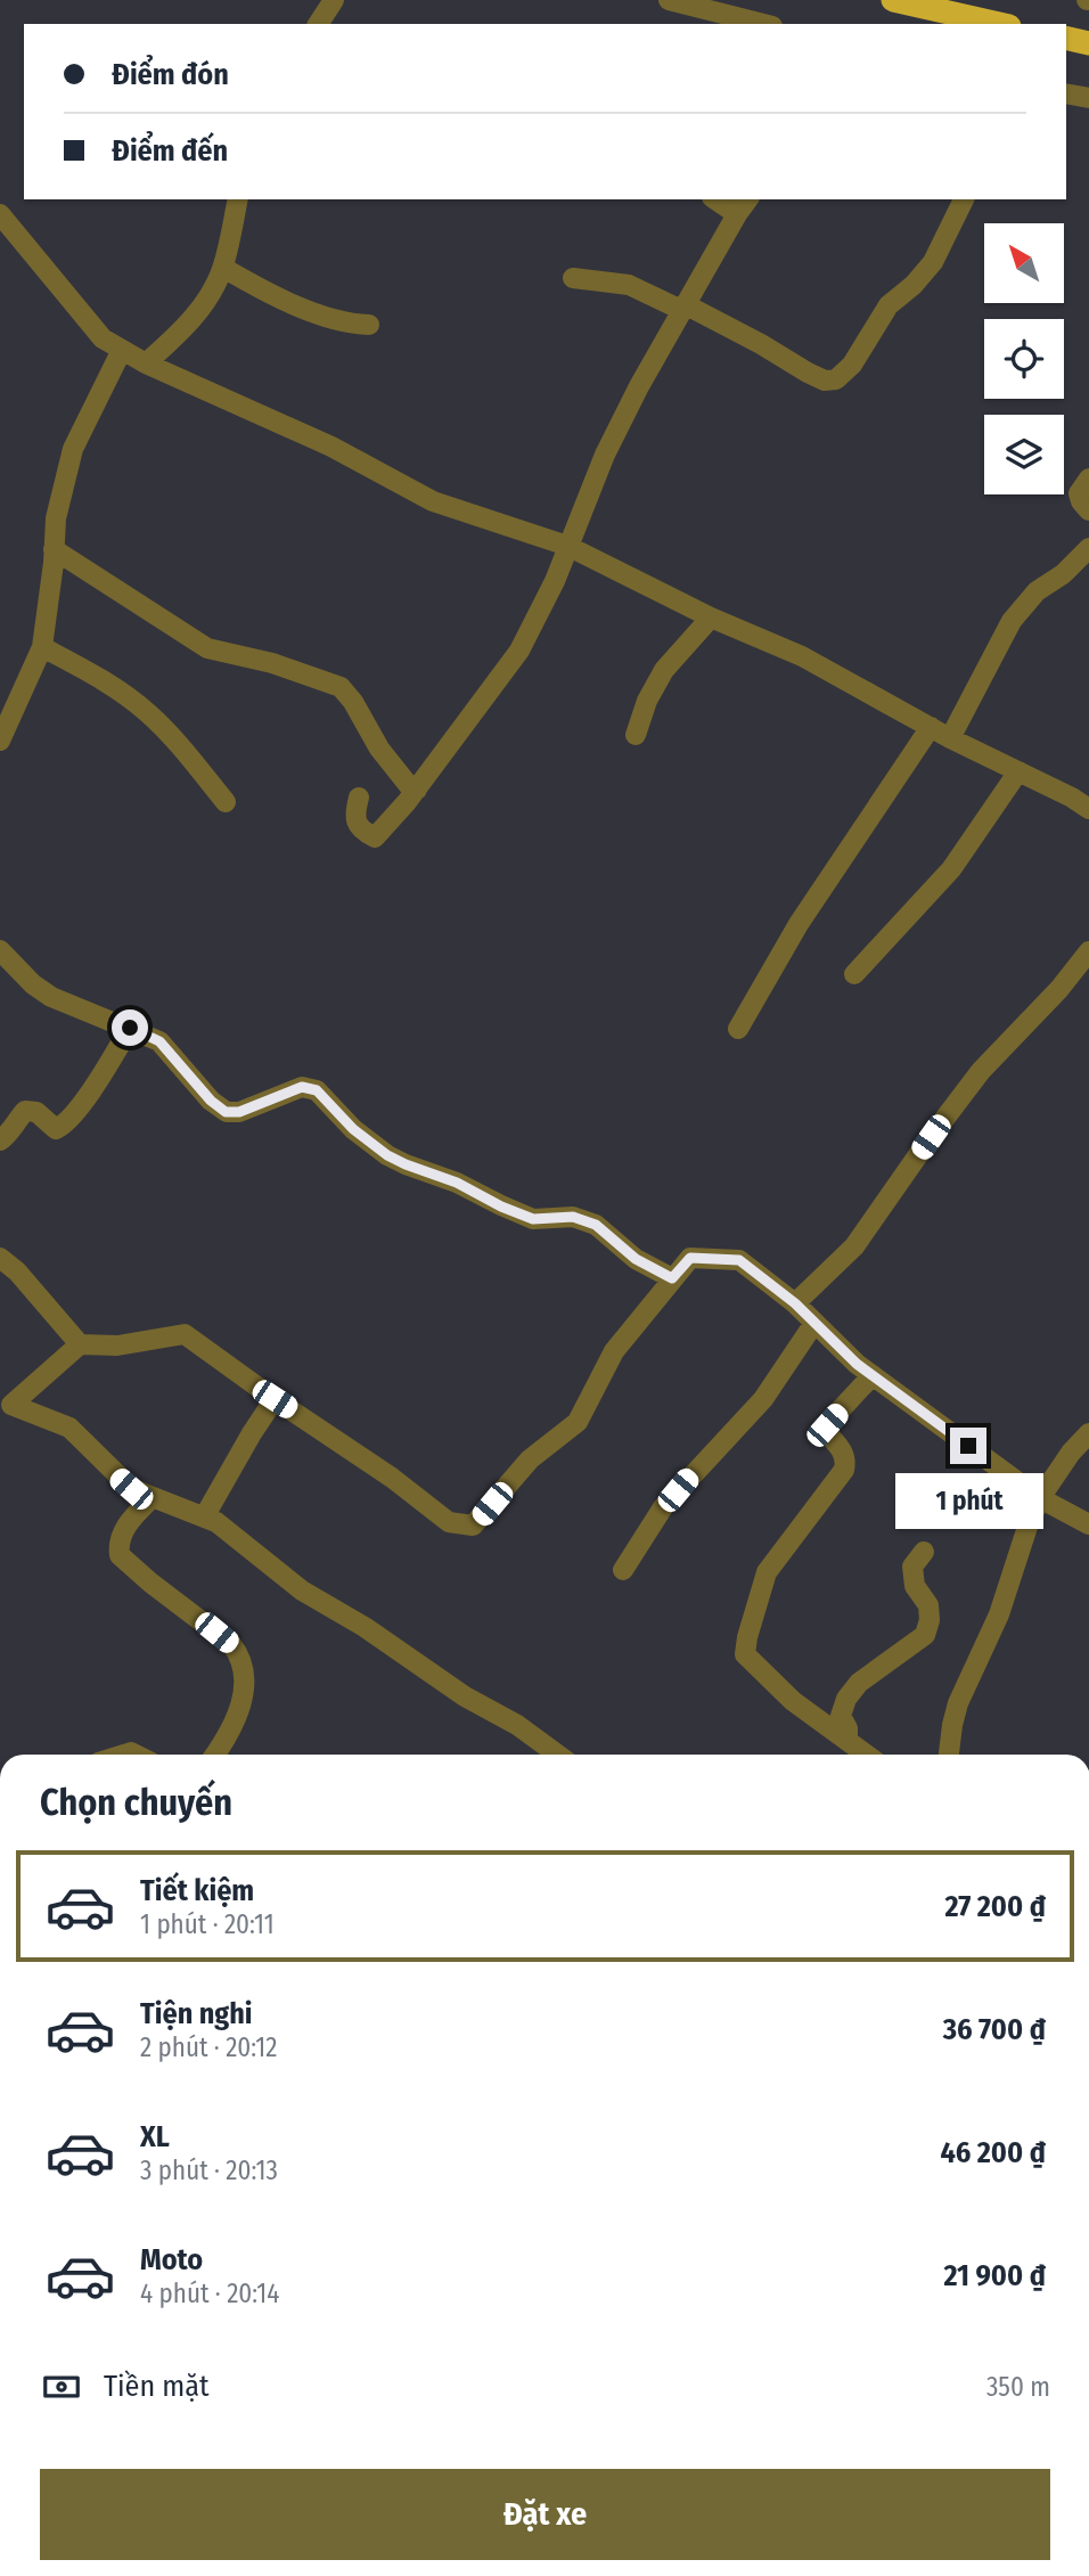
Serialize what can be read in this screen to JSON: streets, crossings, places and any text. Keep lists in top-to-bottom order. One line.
{"north":"top left","page":{"banner":["Điểm đón","Điểm đến"],"bubble":"1 phút","heading":"Chọn chuyến","list":[{"name":"Tiết kiệm","note":"1 phút · 20:11","value":"27 200 ₫"},{"name":"Tiện nghi","note":"2 phút · 20:12","value":"36 700 ₫"},{"name":"XL","note":"3 phút · 20:13","value":"46 200 ₫"},{"name":"Moto","note":"4 phút · 20:14","value":"21 900 ₫"}],"pay":["Tiền mặt","350 m"],"buttons":"Đặt xe"}}
